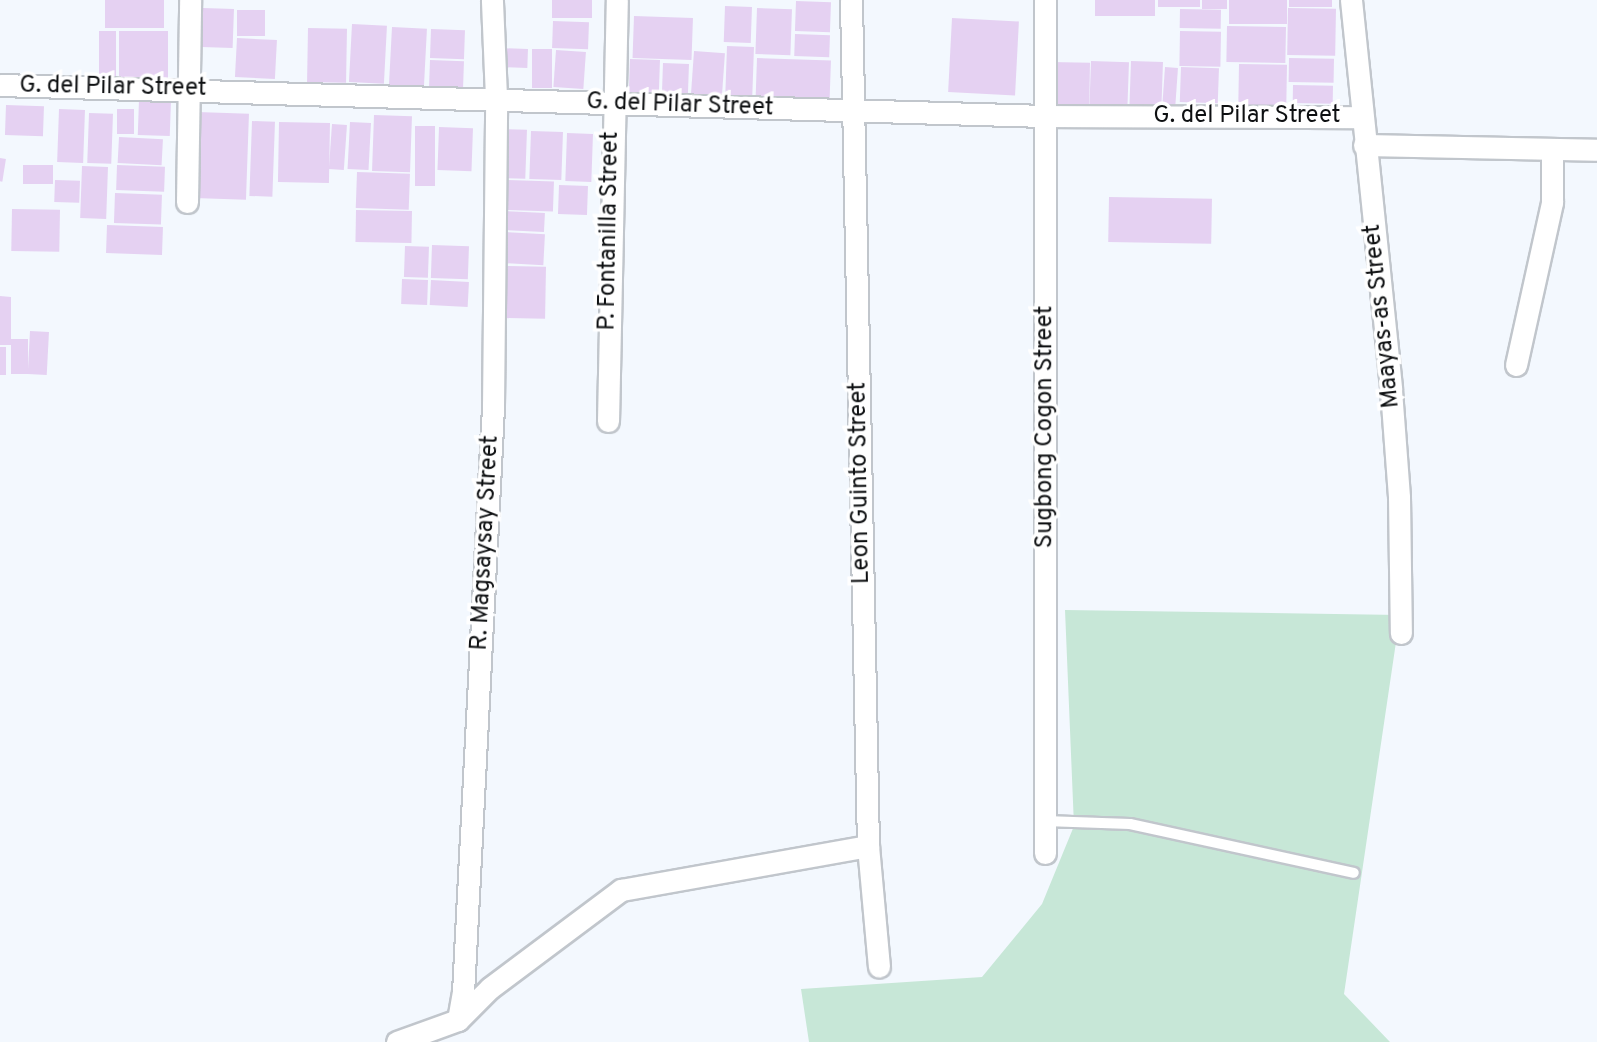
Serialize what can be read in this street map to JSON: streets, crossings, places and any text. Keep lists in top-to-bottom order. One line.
{"streets":{"street":["G. del Pilar Street","P. Fontanilla Street","Maayas-as Street","Sugbong Cogon Street","Leon Guinto Street","R. Magsaysay Street"]},"crossings":[["G. del Pilar Street","P. Fontanilla Street"],["G. del Pilar Street","Maayas-as Street"],["G. del Pilar Street","Sugbong Cogon Street"],["G. del Pilar Street","Leon Guinto Street"],["G. del Pilar Street","R. Magsaysay Street"]]}
